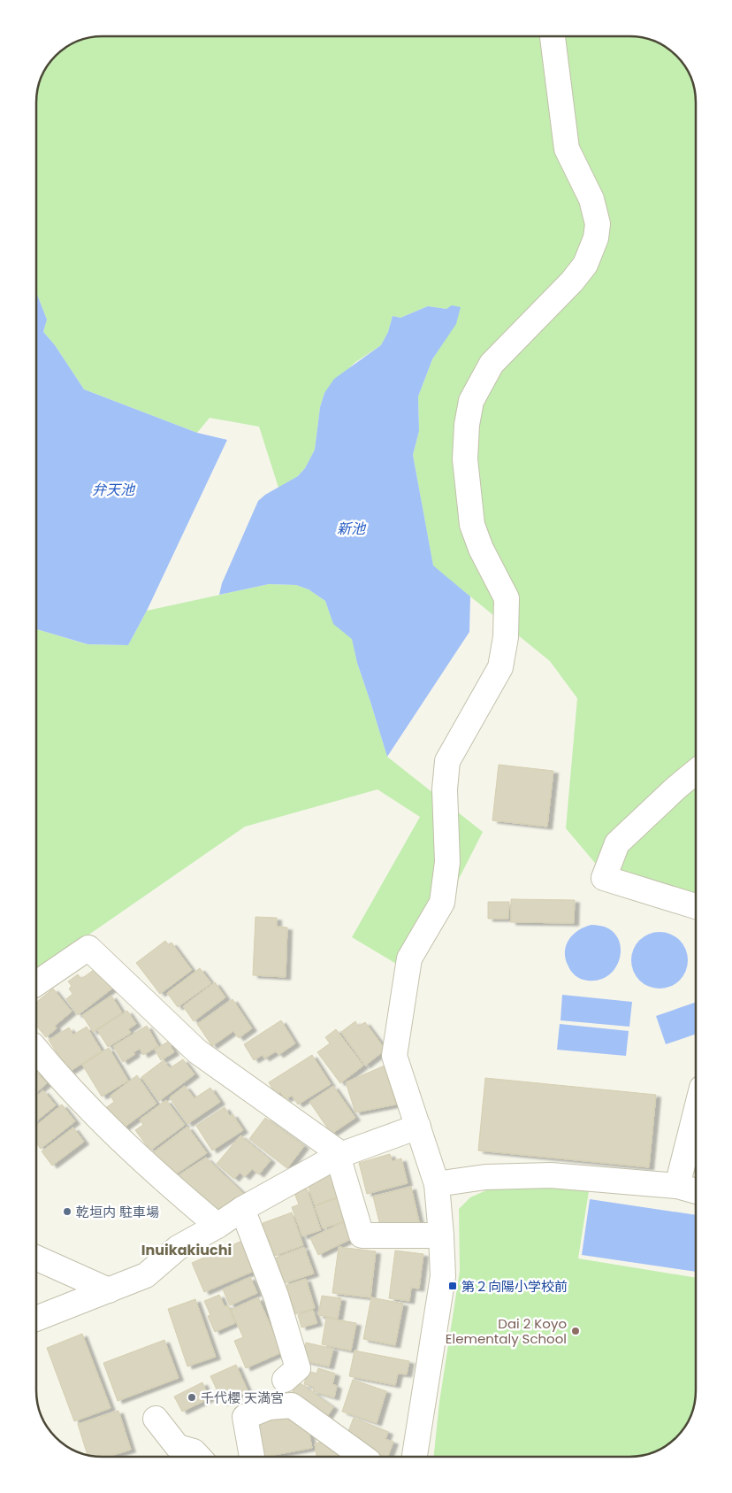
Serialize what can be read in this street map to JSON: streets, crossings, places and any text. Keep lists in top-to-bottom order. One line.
{"districts":["Inuikakiuchi"],"water":["弁天池","新池"],"places":{"other":["乾垣内 駐車場","Dai 2 Koyo Elementaly School","千代櫻 天満宮"],"transit":["第２向陽小学校前"]}}
